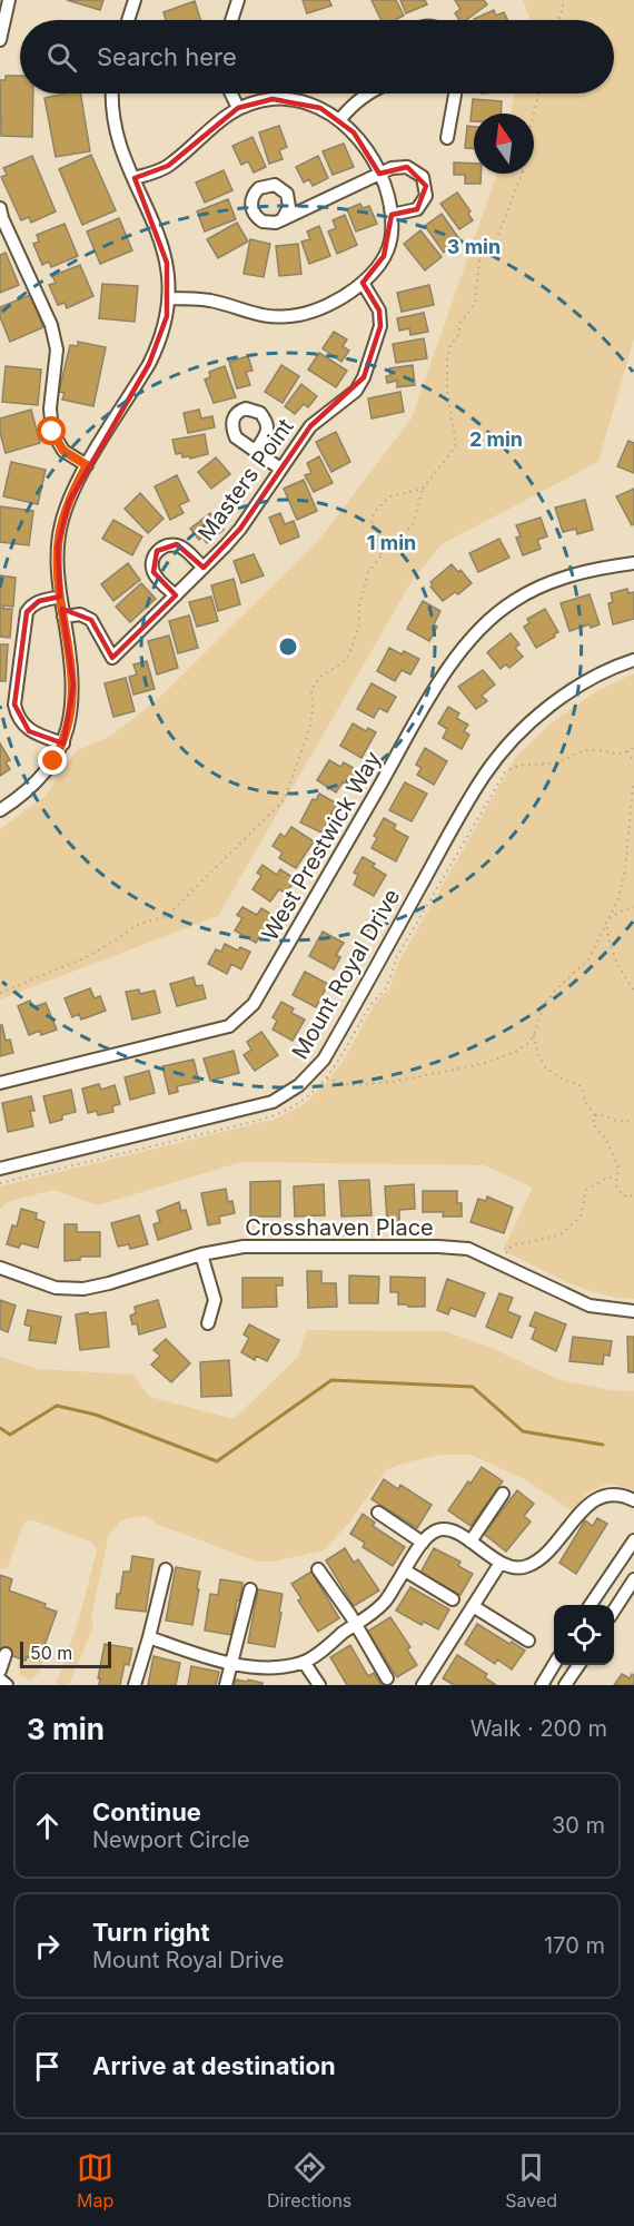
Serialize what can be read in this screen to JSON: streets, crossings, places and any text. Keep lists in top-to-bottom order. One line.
{"streets":{"street":["Masters Point","West Prestwick Way","Mount Royal Drive","Crosshaven Place"]},"scale_bar":"50 m","north":"top","page":{"search":"Search here","scale":"50 m","heading":["3 min","Walk · 200 m"],"list":[["Continue","Newport Circle","30 m"],["Turn right","Mount Royal Drive","170 m"],"Arrive at destination"],"nav":["Map","Directions","Saved"]},"rings":["3 min","2 min","1 min"]}
